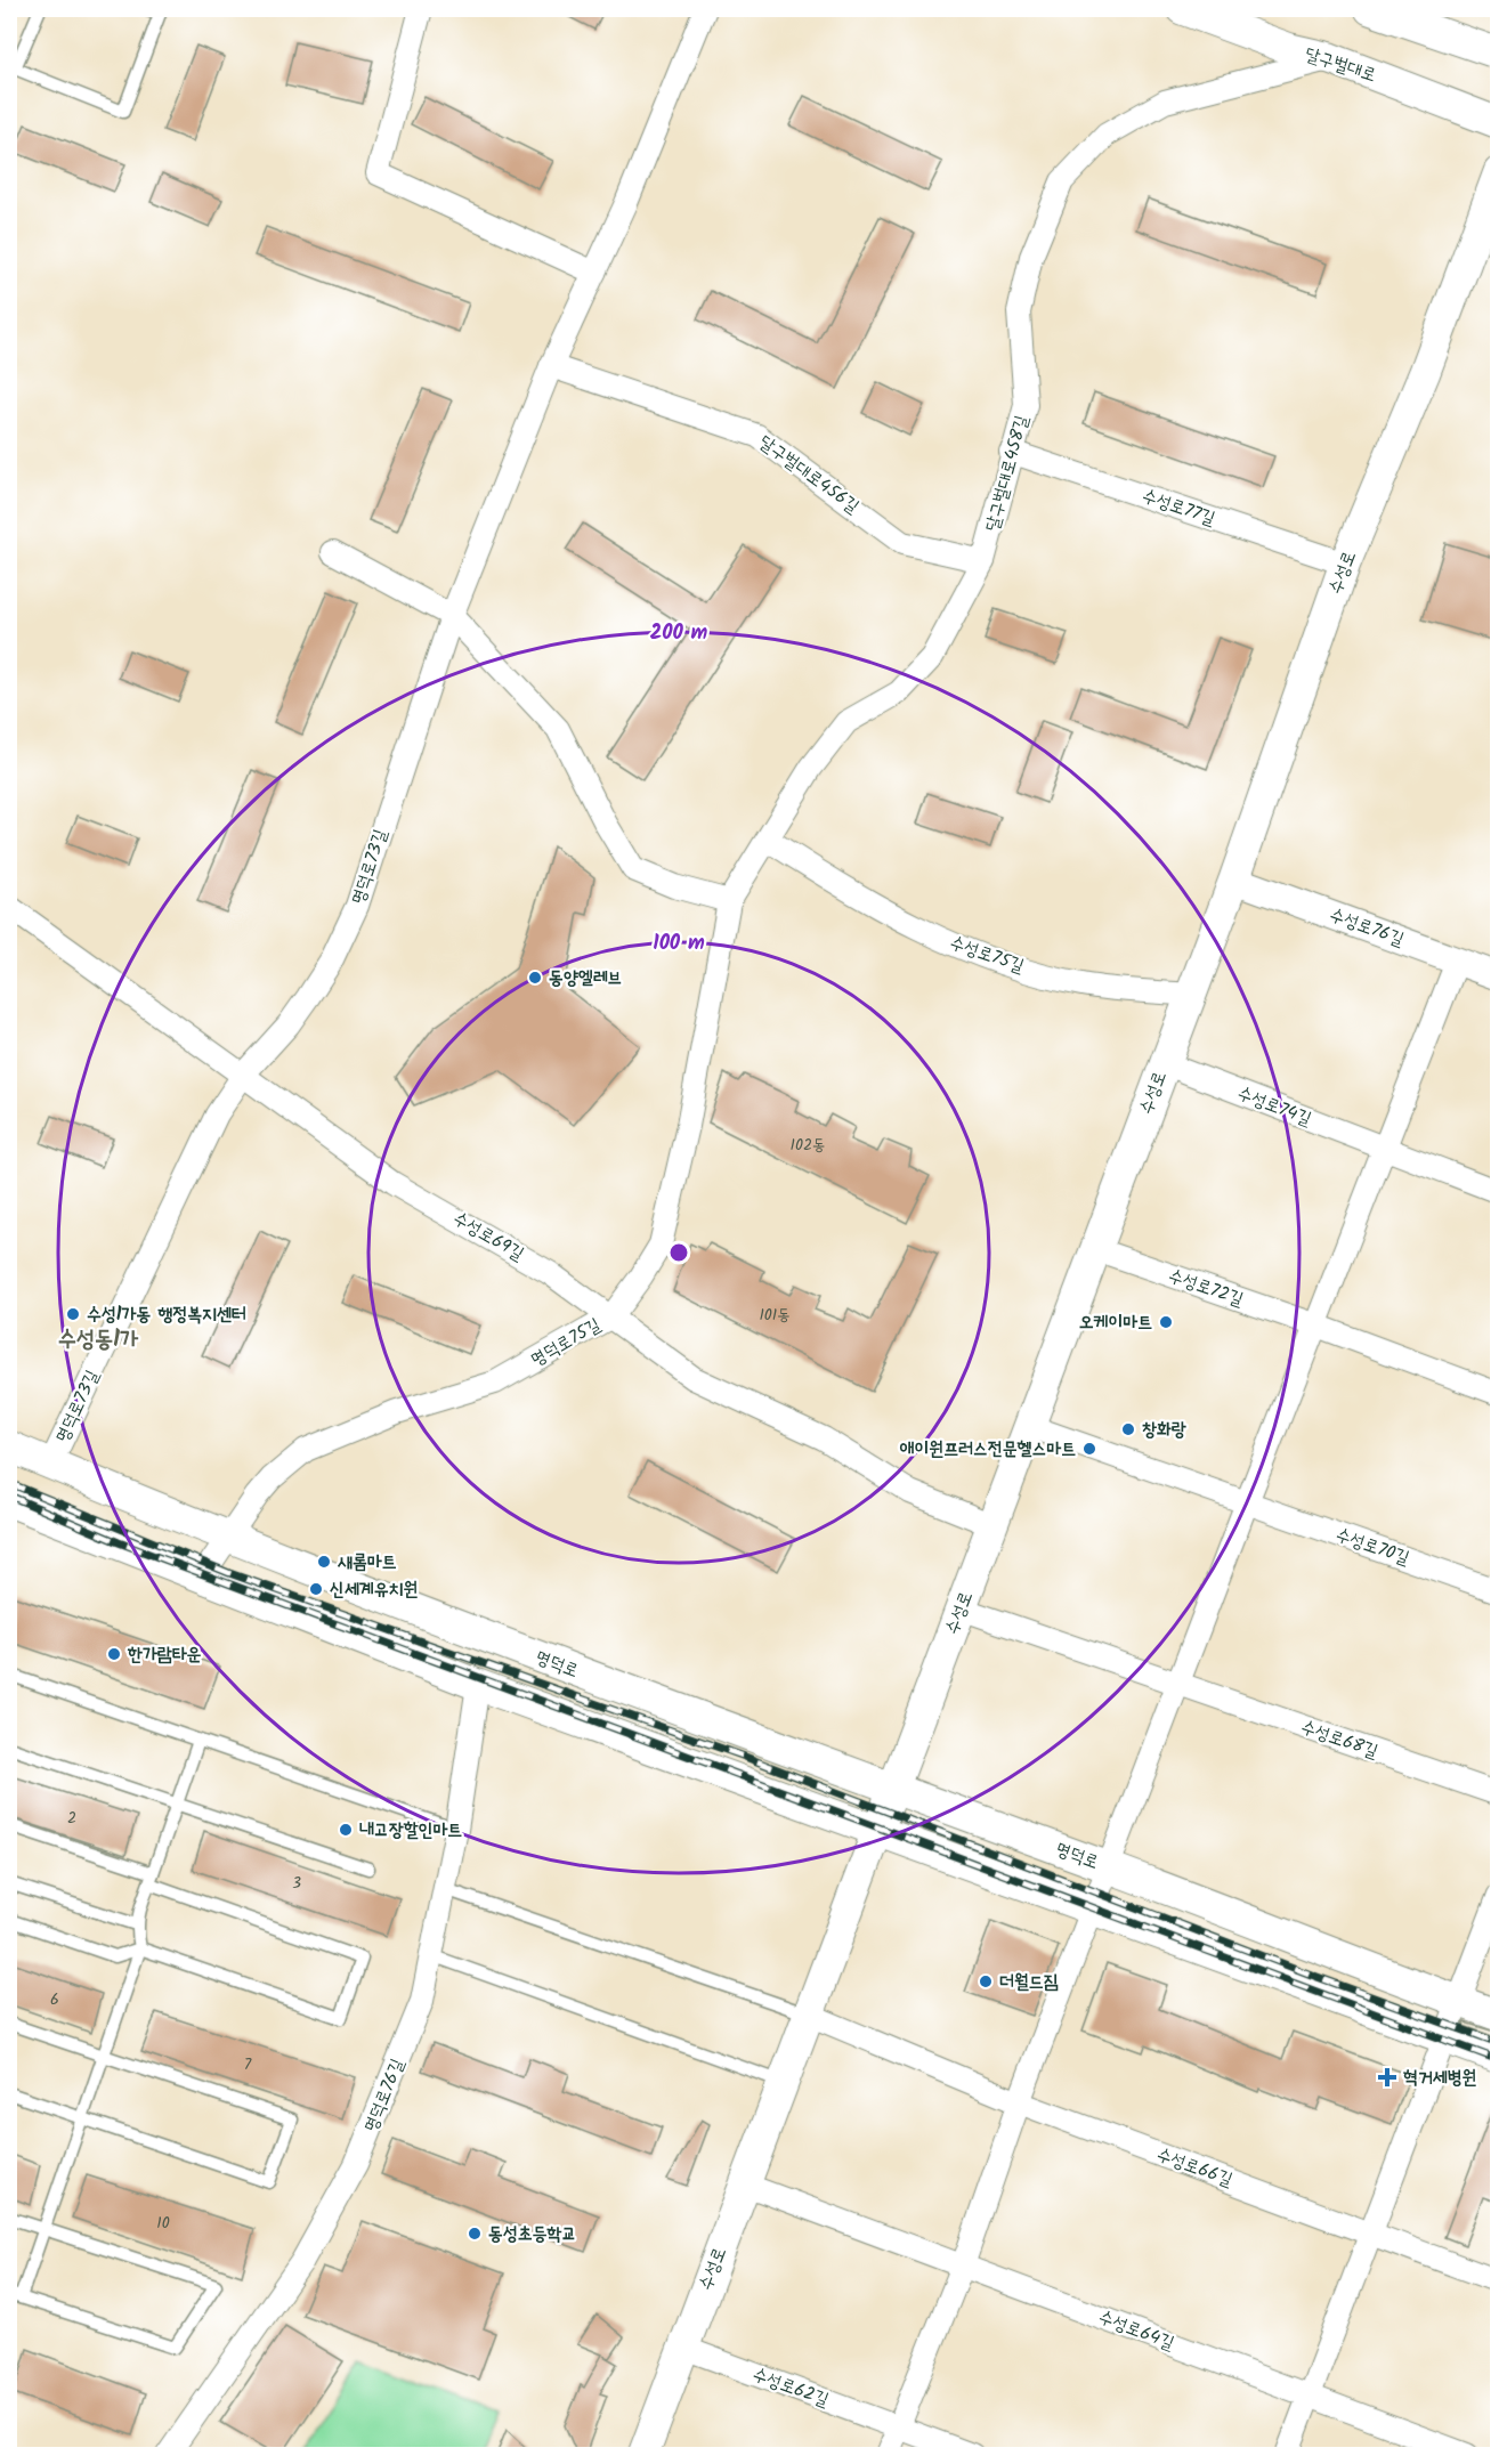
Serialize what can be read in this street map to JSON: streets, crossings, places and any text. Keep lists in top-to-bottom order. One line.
{"streets":{"main road":["달구벌대로","수성로","명덕로"],"street":["달구벌대로458길","달구벌대로456길","수성로77길","명덕로73길","수성로76길","수성로75길","수성로74길","수성로69길","수성로72길","명덕로75길","수성로70길","수성로68길","명덕로76길","수성로66길","수성로64길","수성로62길"]},"crossings":[["달구벌대로","달구벌대로458길"],["달구벌대로458길","달구벌대로456길"],["달구벌대로458길","수성로77길"],["달구벌대로458길","수성로75길"],["달구벌대로458길","명덕로75길"],["수성로77길","수성로"],["수성로","수성로76길"],["수성로","수성로75길"],["수성로","수성로74길"],["수성로","수성로69길"],["수성로","수성로72길"],["수성로","수성로70길"],["수성로","명덕로"],["수성로","수성로68길"],["수성로","수성로66길"],["수성로","수성로64길"],["수성로","수성로62길"],["명덕로73길","수성로69길"],["명덕로73길","명덕로"],["수성로69길","명덕로75길"],["명덕로75길","명덕로"],["명덕로","수성로68길"]],"districts":["수성동1가"],"places":{"other":["동양엘레브","수성1가동 행정복지센터","오케이마트","창화랑","애이원프러스전문헬스마트","새롬마트","신세계유치원","한가람타운","내고장할인마트","더월드짐","동성초등학교"],"health":["혁거세병원"]},"house_numbers":["102동","101동","2","3","6","7","10"],"rings":["200 m","100 m"]}
